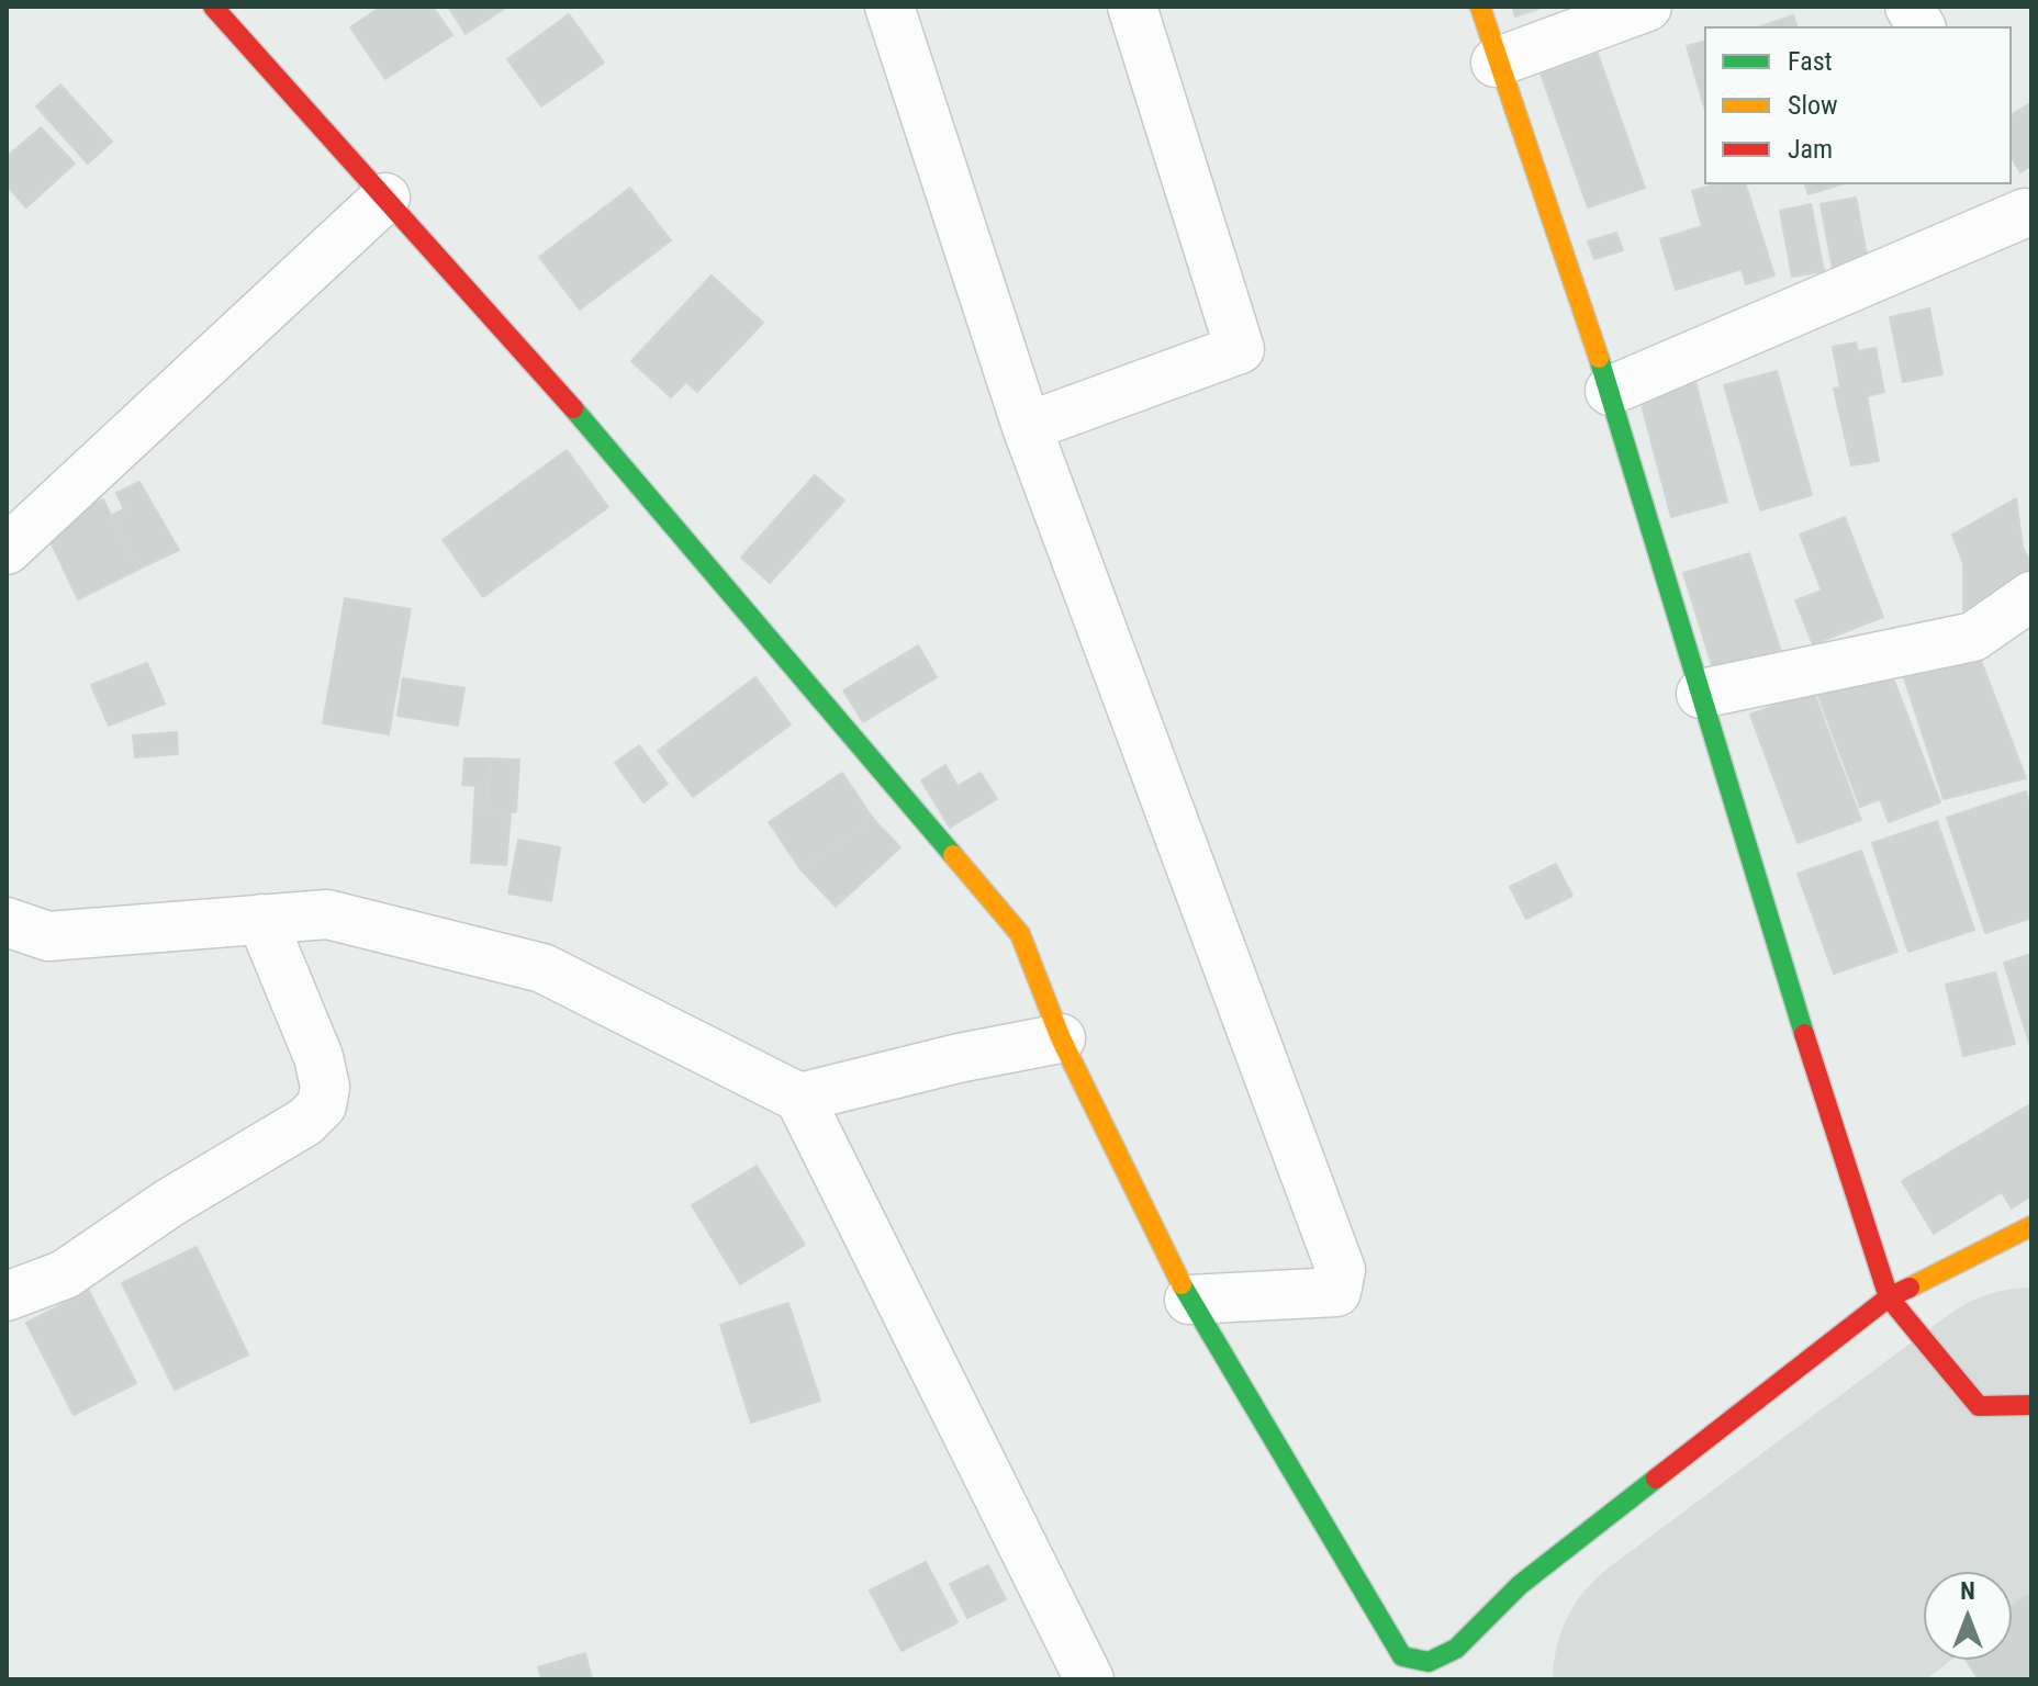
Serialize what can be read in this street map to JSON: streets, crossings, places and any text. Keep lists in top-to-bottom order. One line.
{"legend":["Fast","Slow","Jam"],"north":"top"}
